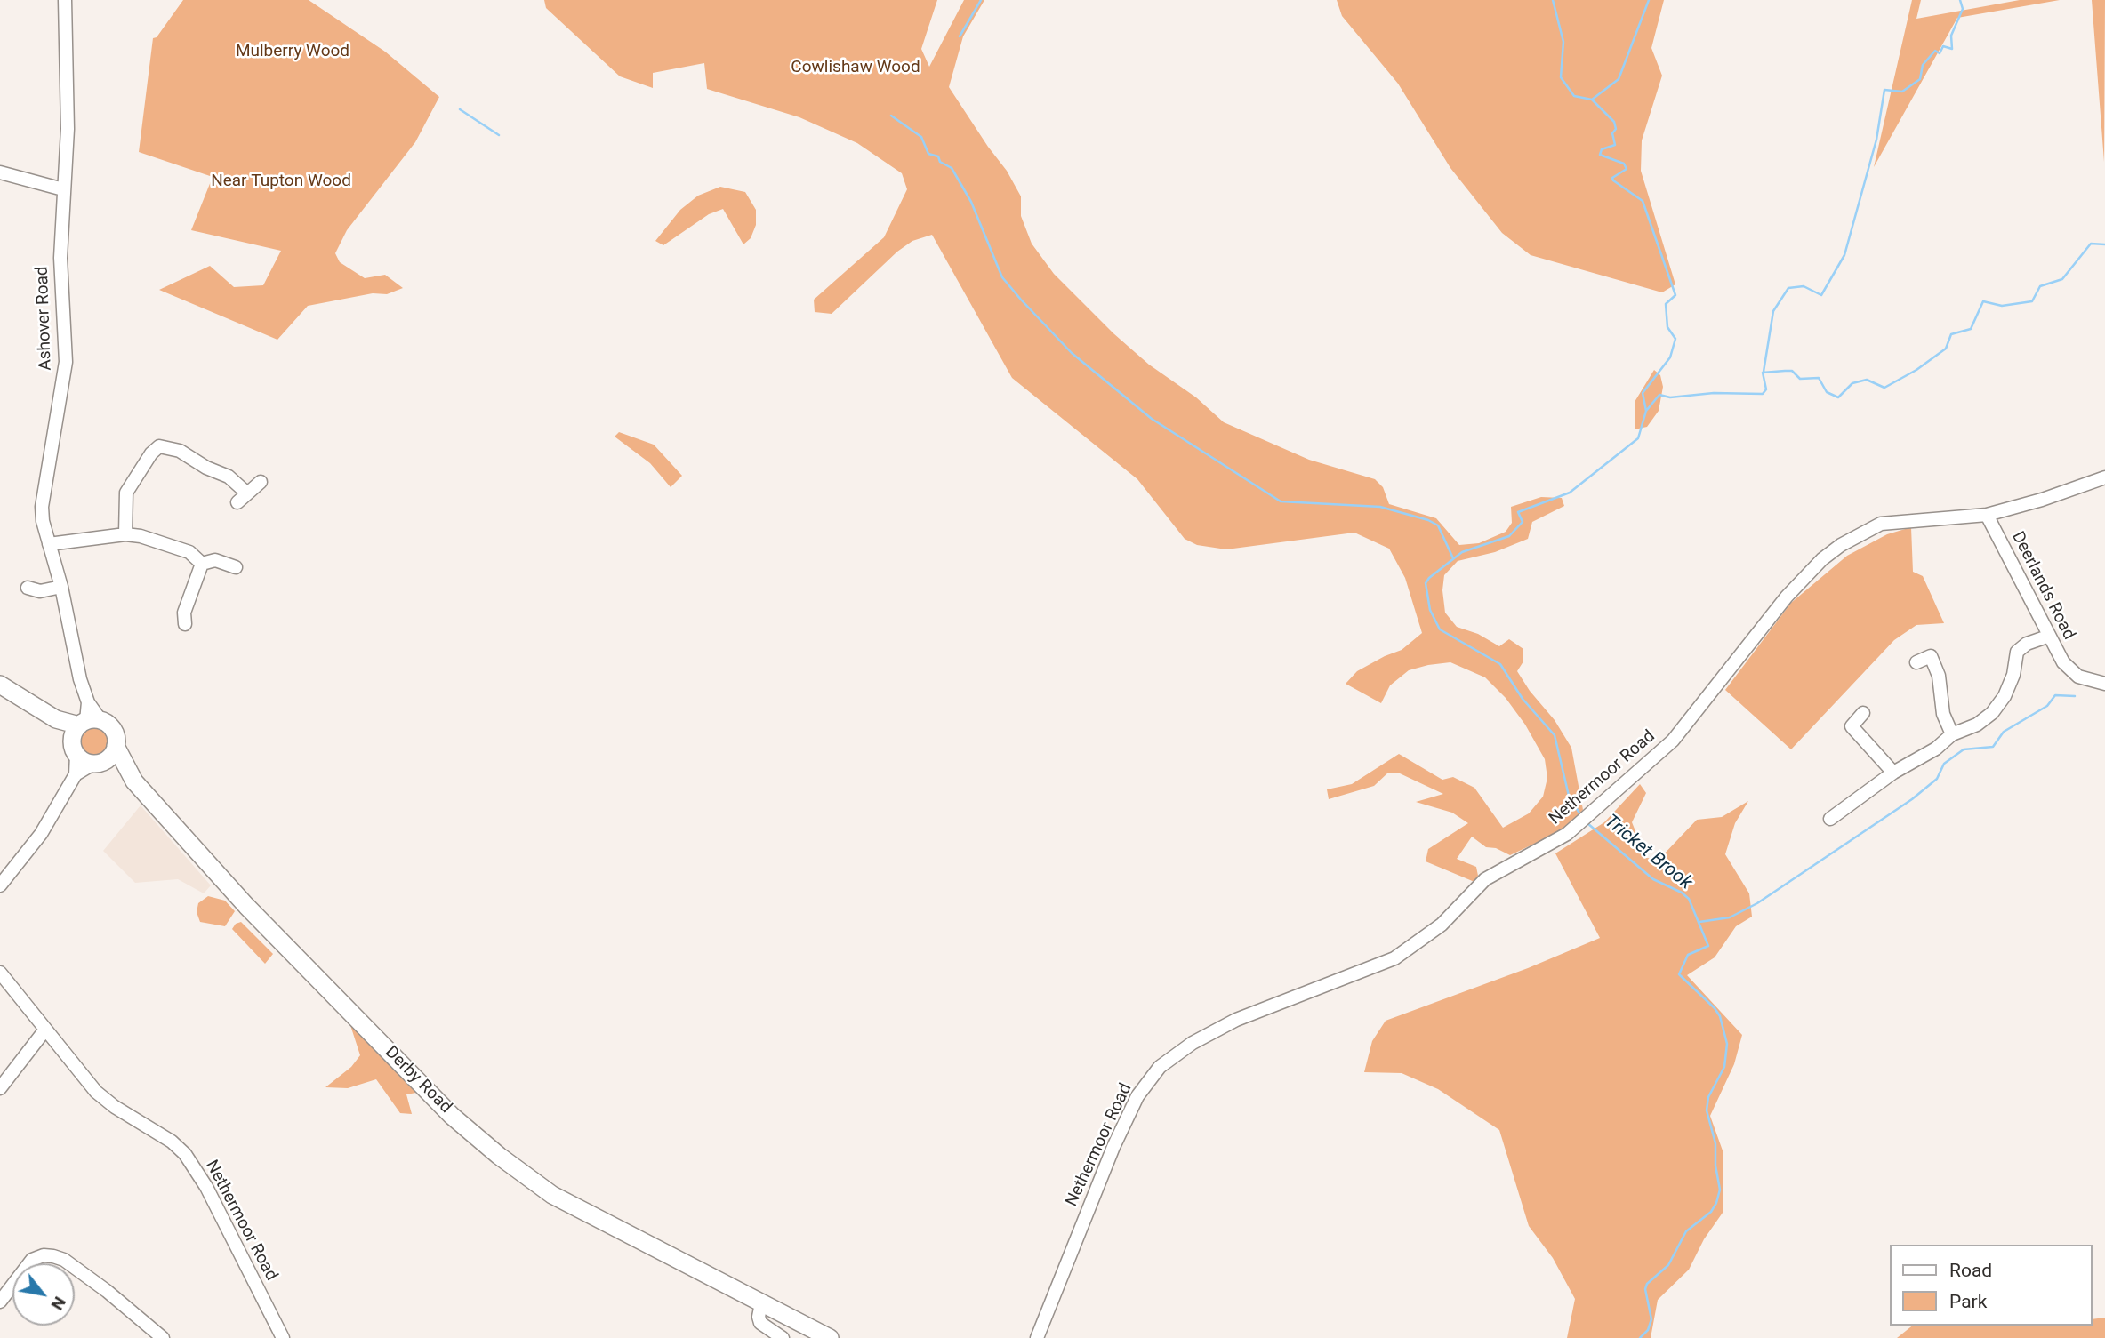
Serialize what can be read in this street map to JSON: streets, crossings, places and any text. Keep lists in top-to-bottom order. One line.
{"streets":{"highway":["Derby Road"],"street":["Ashover Road","Deerlands Road","Nethermoor Road"]},"crossings":[["Ashover Road","Derby Road"],["Deerlands Road","Nethermoor Road"]],"water":["Tricket Brook"],"parks":["Mulberry Wood","Cowlishaw Wood","Near Tupton Wood"],"legend":["Road","Park"],"north":"bottom right"}
